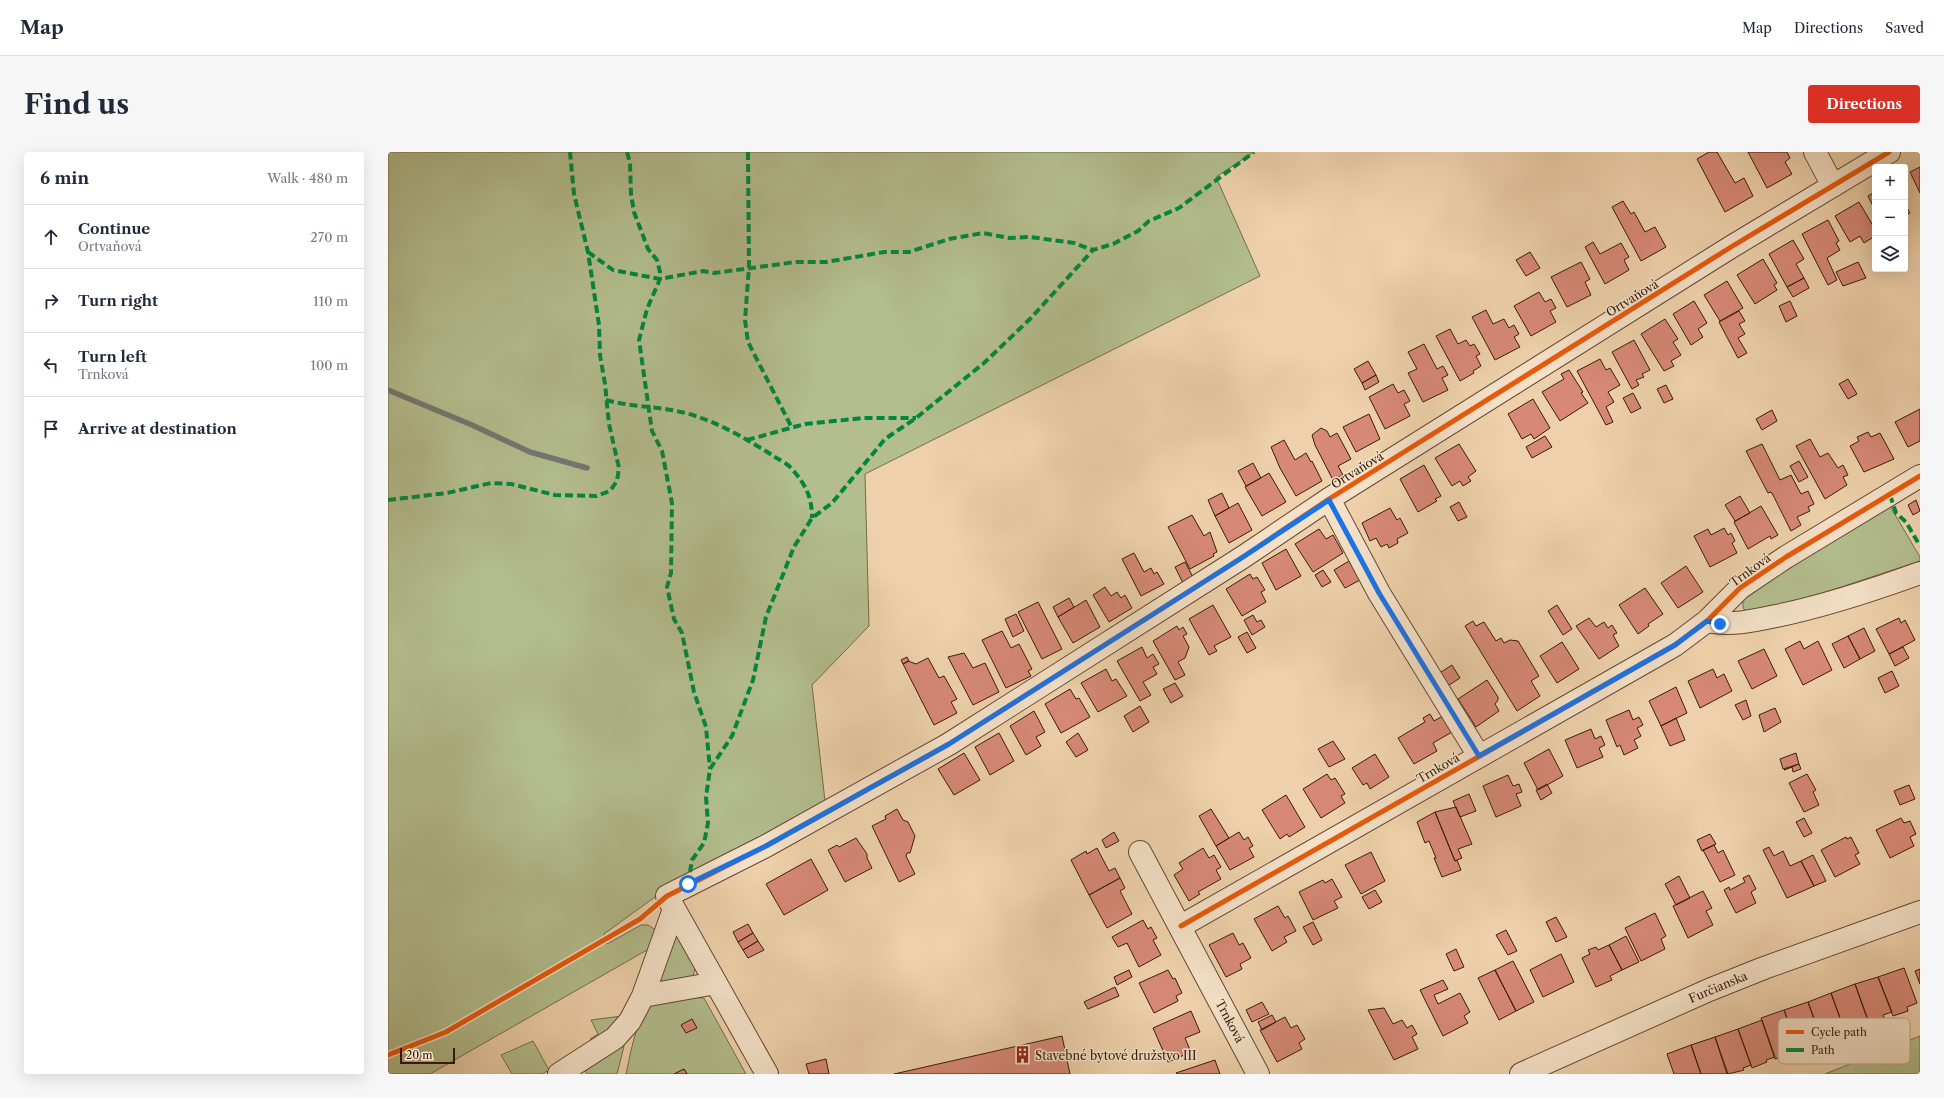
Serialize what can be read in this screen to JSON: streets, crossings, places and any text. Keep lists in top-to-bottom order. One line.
{"streets":{"street":["Ortvaňová","Trnková","Furčianska"]},"places":{"building":["Stavebné bytové družstvo III"]},"legend":["Cycle path","Path"],"scale_bar":"20 m","page":{"header":"Map","nav":["Map","Directions","Saved"],"buttons":"Directions","title":"Find us","heading":["6 min","Walk · 480 m"],"map_buttons":["+","−"],"list":[["Continue","Ortvaňová","270 m"],["Turn right","110 m"],["Turn left","Trnková","100 m"],"Arrive at destination"],"scale":"20 m"}}
